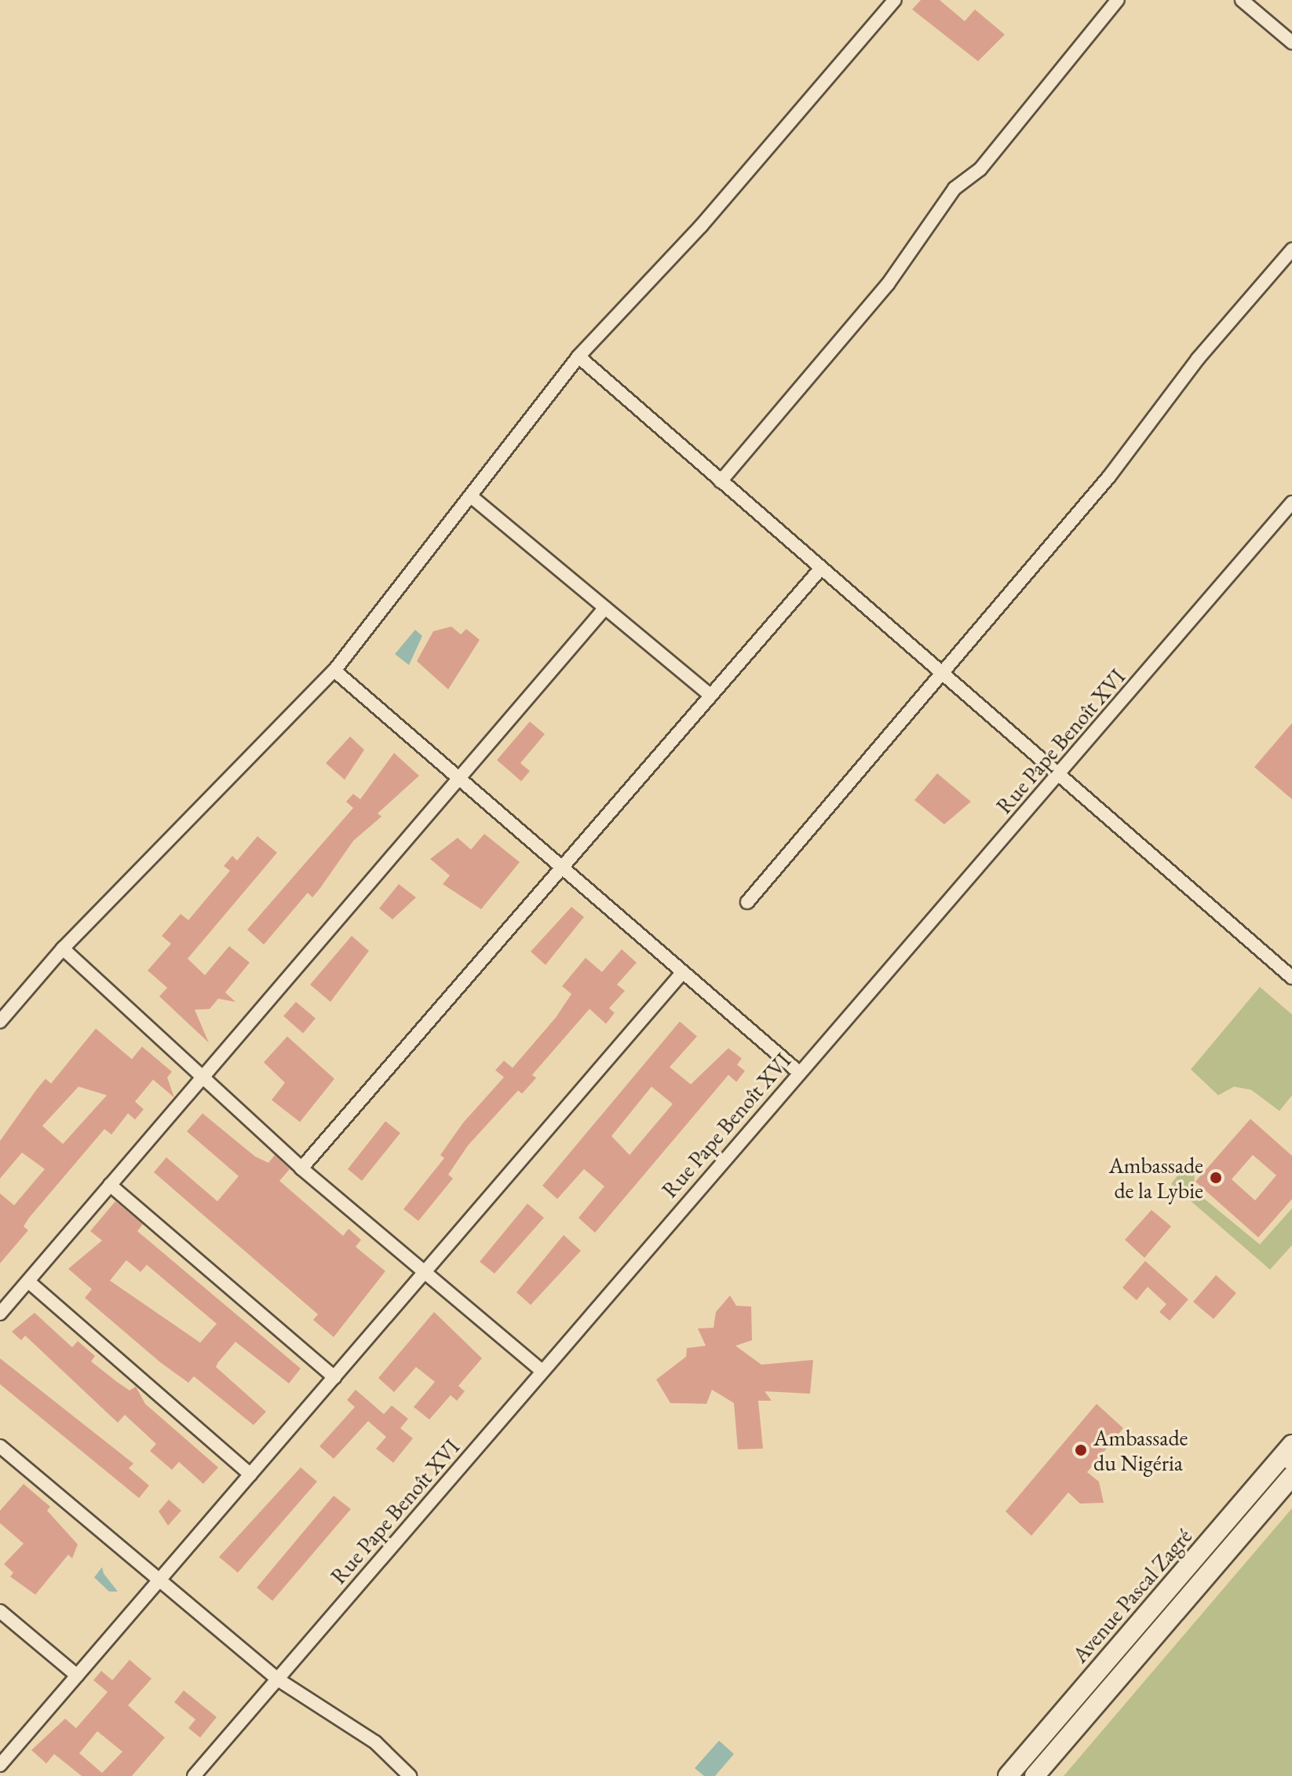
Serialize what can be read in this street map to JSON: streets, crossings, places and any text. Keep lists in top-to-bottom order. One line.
{"streets":{"main road":["Avenue Pascal Zagré"],"street":["Rue Pape Benoît XVI"]},"places":["Ambassade de la Lybie","Ambassade du Nigéria"]}
